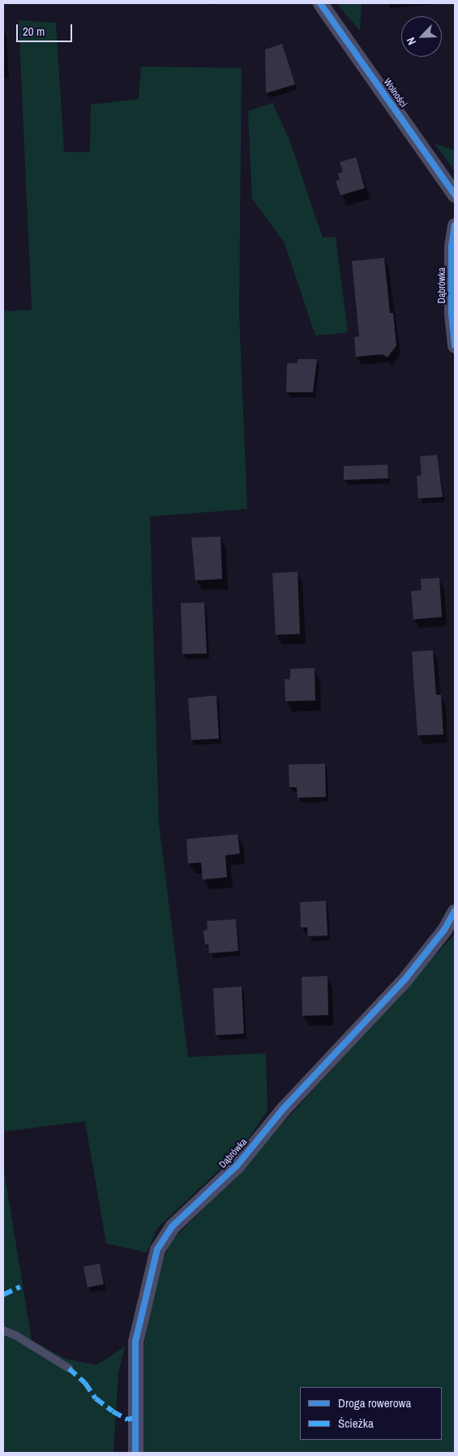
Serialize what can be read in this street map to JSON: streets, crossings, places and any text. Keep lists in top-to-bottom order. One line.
{"streets":{"street":["Wolności","Dąbrówka"]},"legend":["Droga rowerowa","Ścieżka"],"scale_bar":"20 m","north":"bottom left"}
